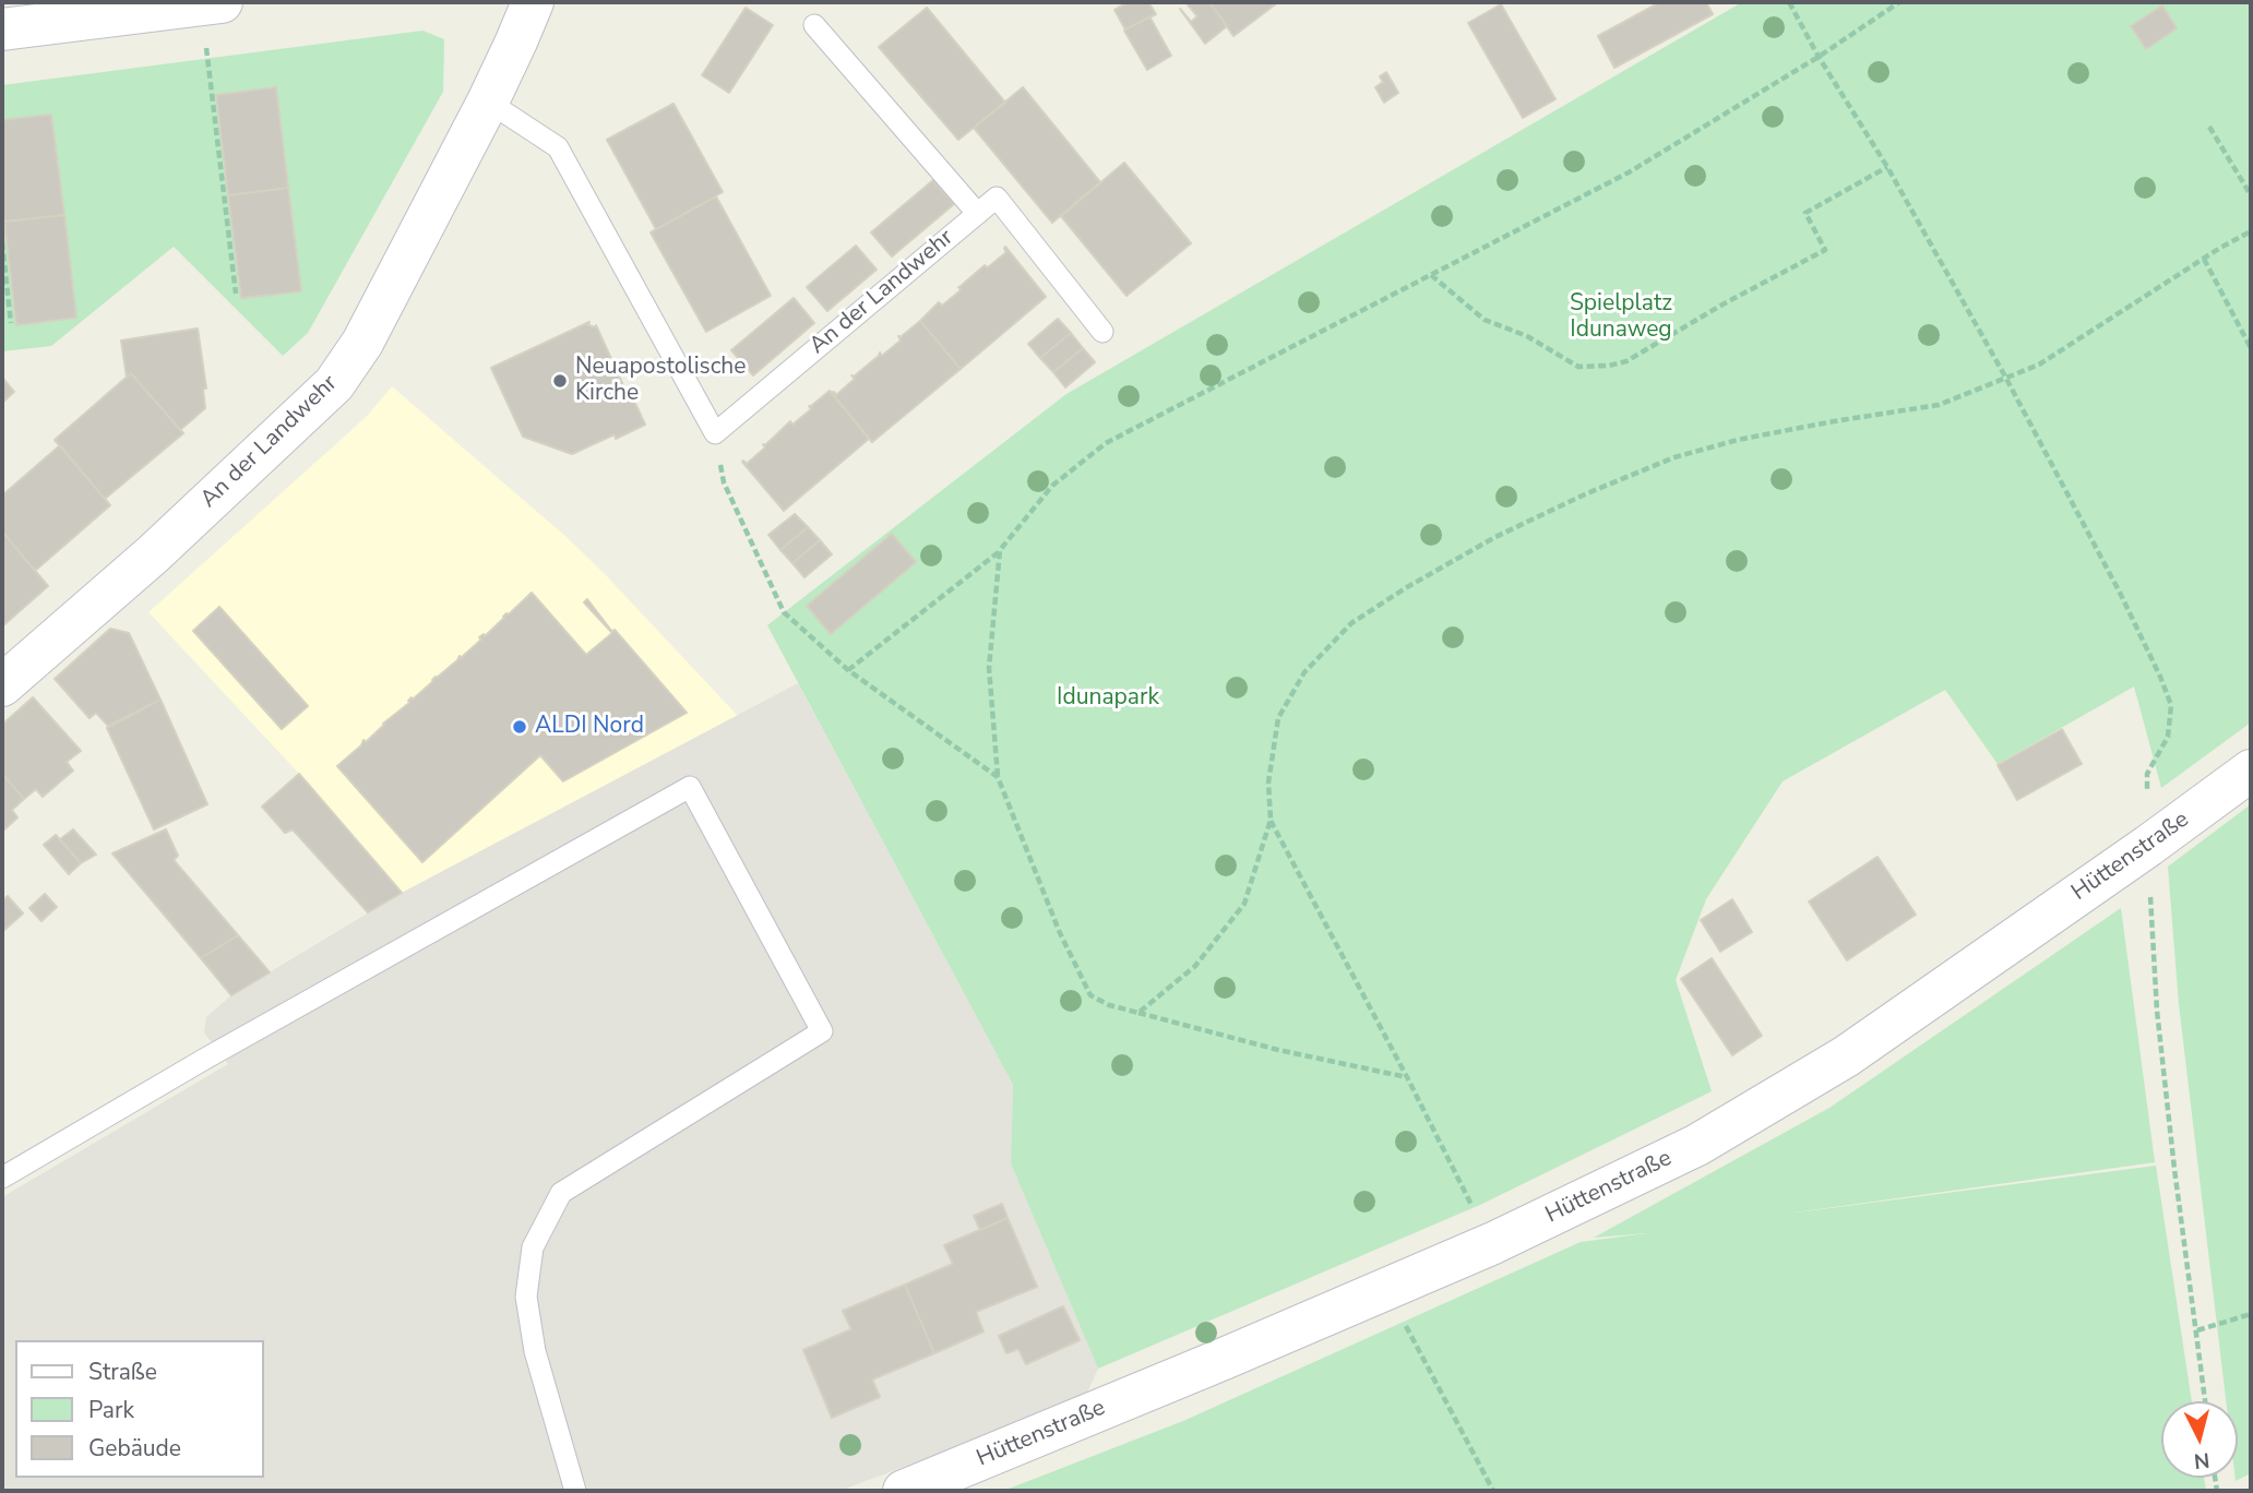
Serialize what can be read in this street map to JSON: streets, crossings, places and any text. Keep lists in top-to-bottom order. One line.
{"streets":{"street":["An der Landwehr","Hüttenstraße"]},"parks":["Spielplatz Idunaweg","Idunapark"],"places":["Neuapostolische Kirche","ALDI Nord"],"legend":["Straße","Park","Gebäude"],"north":"bottom"}
